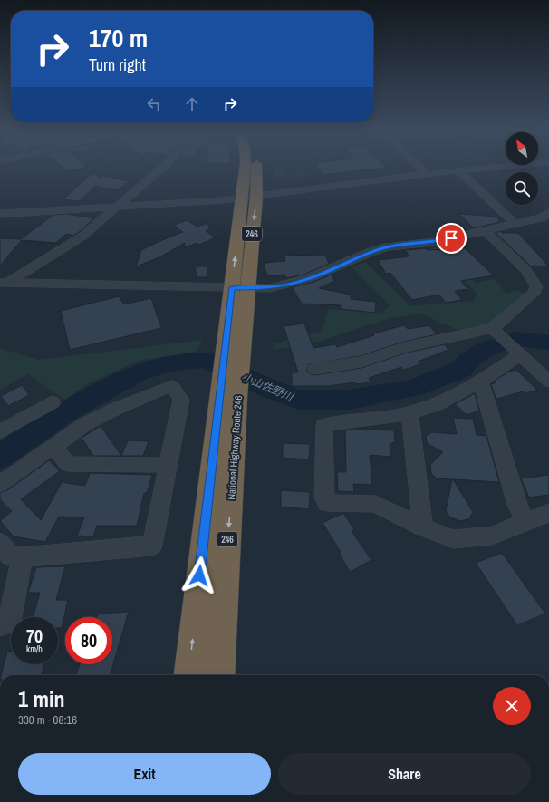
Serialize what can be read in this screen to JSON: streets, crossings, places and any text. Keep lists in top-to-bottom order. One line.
{"streets":{"highway":["246","National Highway Route 246"]},"water":["小山佐野川"],"north":"top left","page":{"turn":["170 m","Turn right"],"speed":"70 km/h","limit":"80","heading":["1 min","330 m · 08:16"],"buttons":["Exit","Share"]}}
